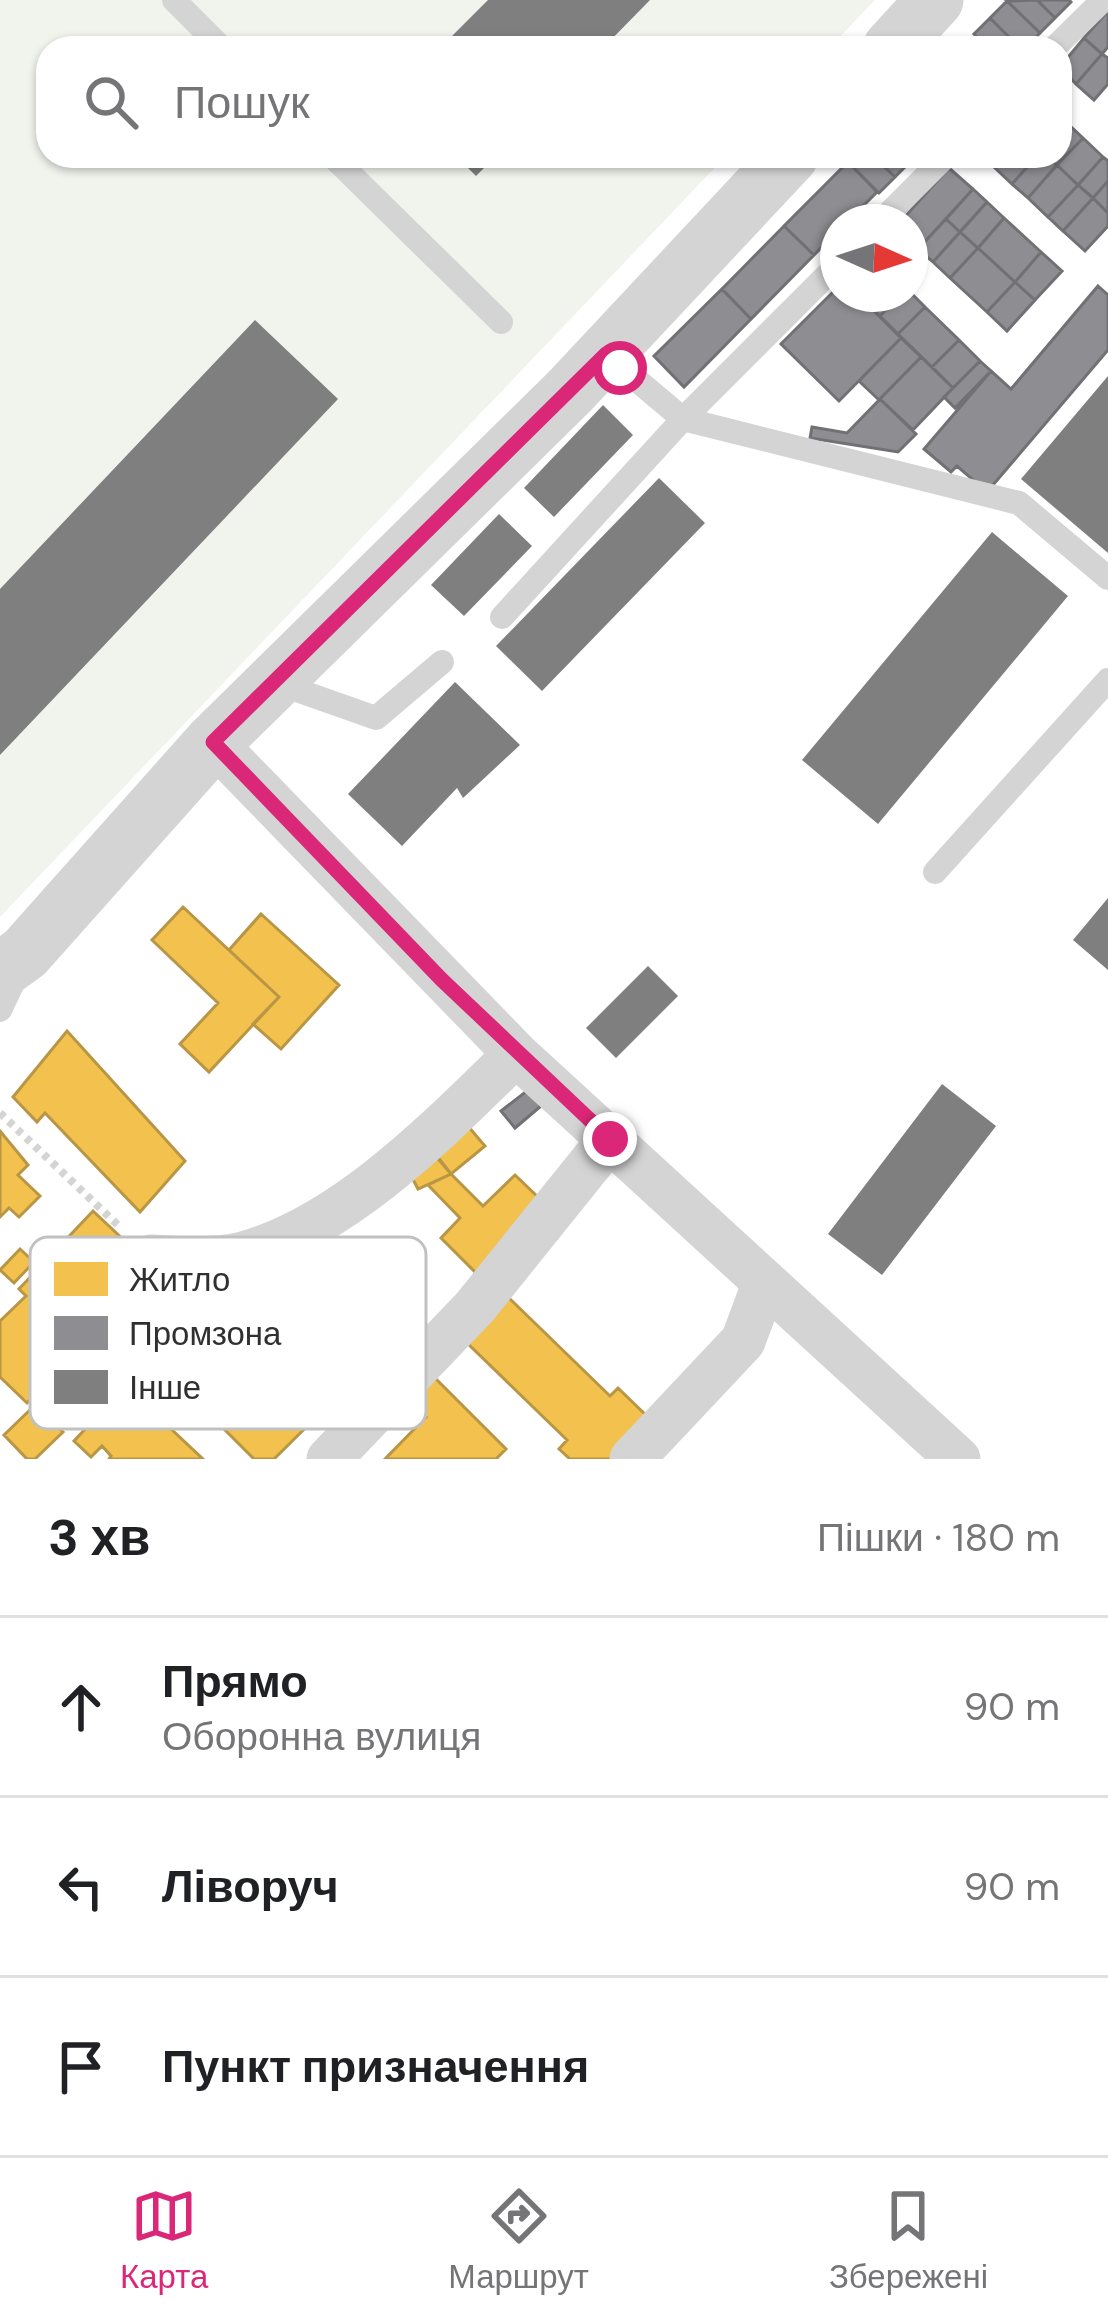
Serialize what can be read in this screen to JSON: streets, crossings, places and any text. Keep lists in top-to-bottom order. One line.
{"legend":["Житло","Промзона","Інше"],"north":"right","page":{"search":"Пошук","heading":["3 хв","Пішки · 180 m"],"list":[["Прямо","Оборонна вулиця","90 m"],["Ліворуч","90 m"],"Пункт призначення"],"nav":["Карта","Маршрут","Збережені"]}}
